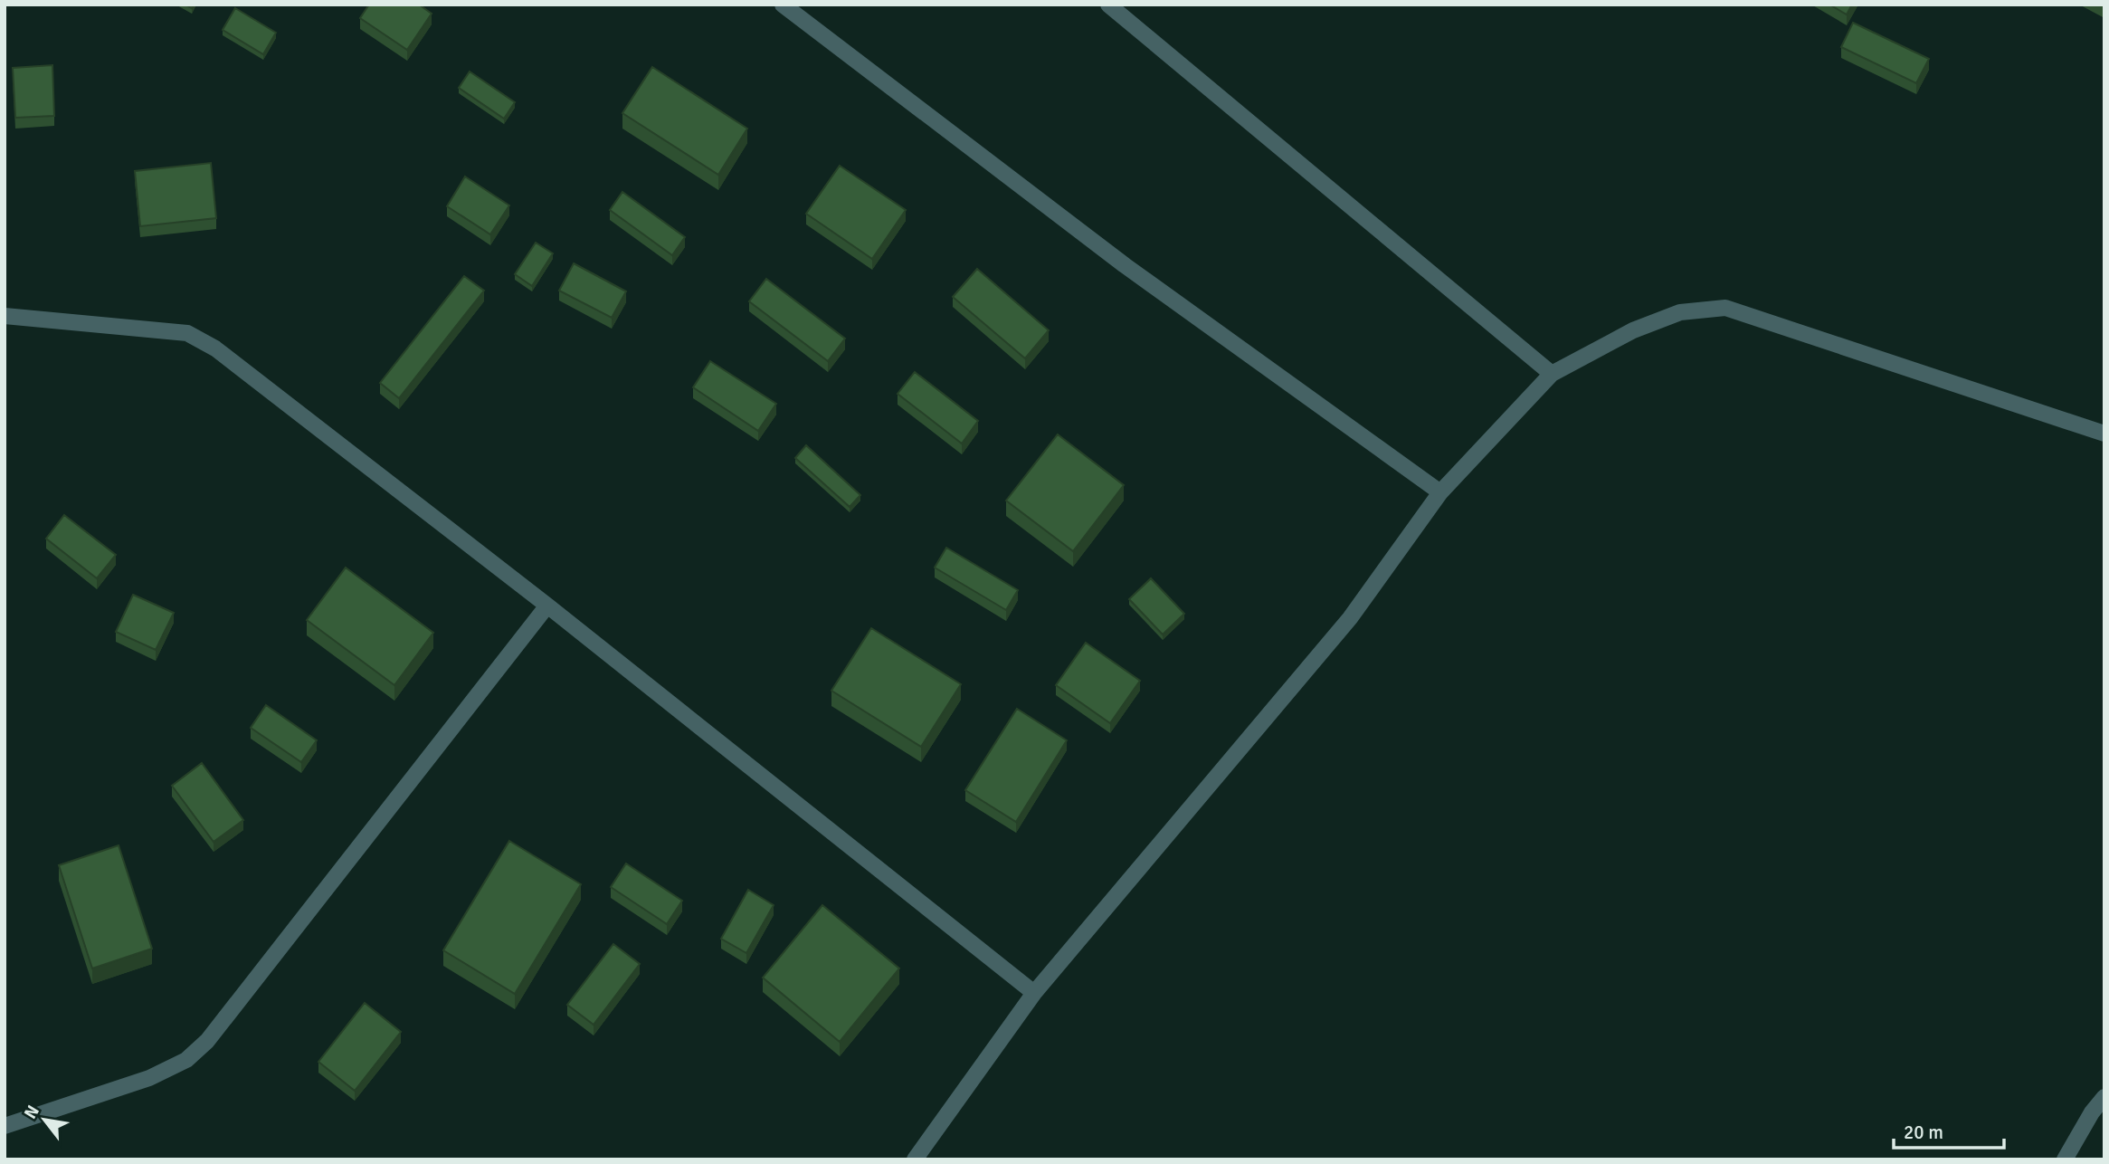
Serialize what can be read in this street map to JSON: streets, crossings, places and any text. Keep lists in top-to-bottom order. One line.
{"scale_bar":"20 m","north":"top left"}
